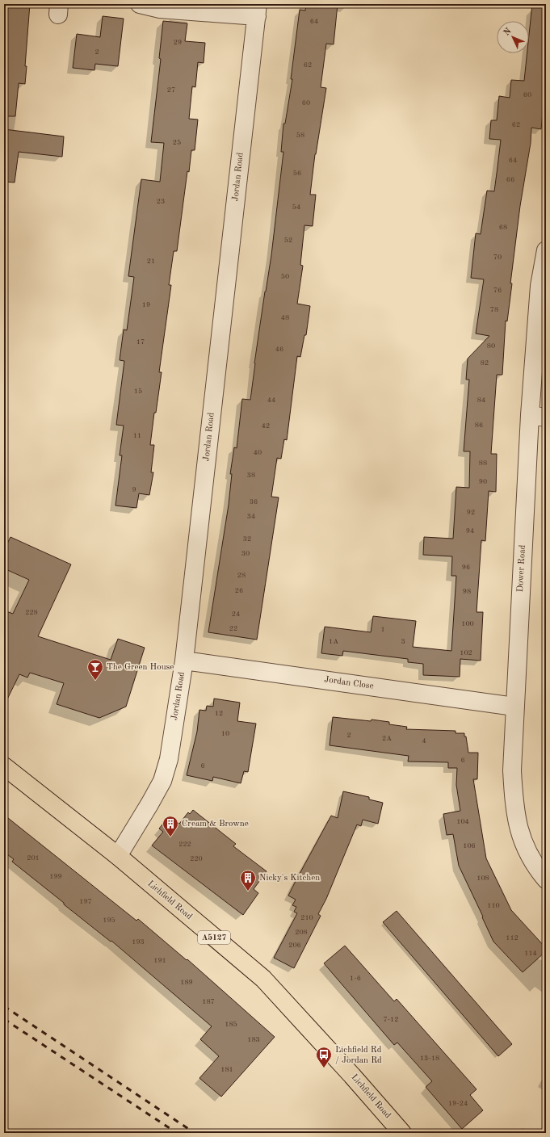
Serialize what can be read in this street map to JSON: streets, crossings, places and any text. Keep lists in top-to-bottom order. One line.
{"streets":{"main road":["Lichfield Road","A5127"],"street":["Jordan Road","Dower Road","Jordan Close"]},"crossings":[["Jordan Road","Jordan Close"],["Jordan Road","Lichfield Road"],["Dower Road","Jordan Close"]],"places":{"bar":["The Green House"],"building":["Cream & Browne","Nicky's Kitchen"],"bus stop":["Lichfield Rd / Jordan Rd"]},"house_numbers":["64","29","2","62","27","60","60","62","58","25","64","56","66","23","54","68","52","70","21","50","76","19","78","48","17","80","46","82","15","44","84","86","42","11","40","88","38","90","9","36","92","34","94","32","30","96","28","26","98","228","24","100","22","1","1A","3","102","12","10","2","2A","4","6","6","104","222","106","201","220","199","108","197","110","210","195","208","112","193","206","114","191","1-6","189","187","7-12","185","183","13-18","181","19-24"],"north":"top left"}
